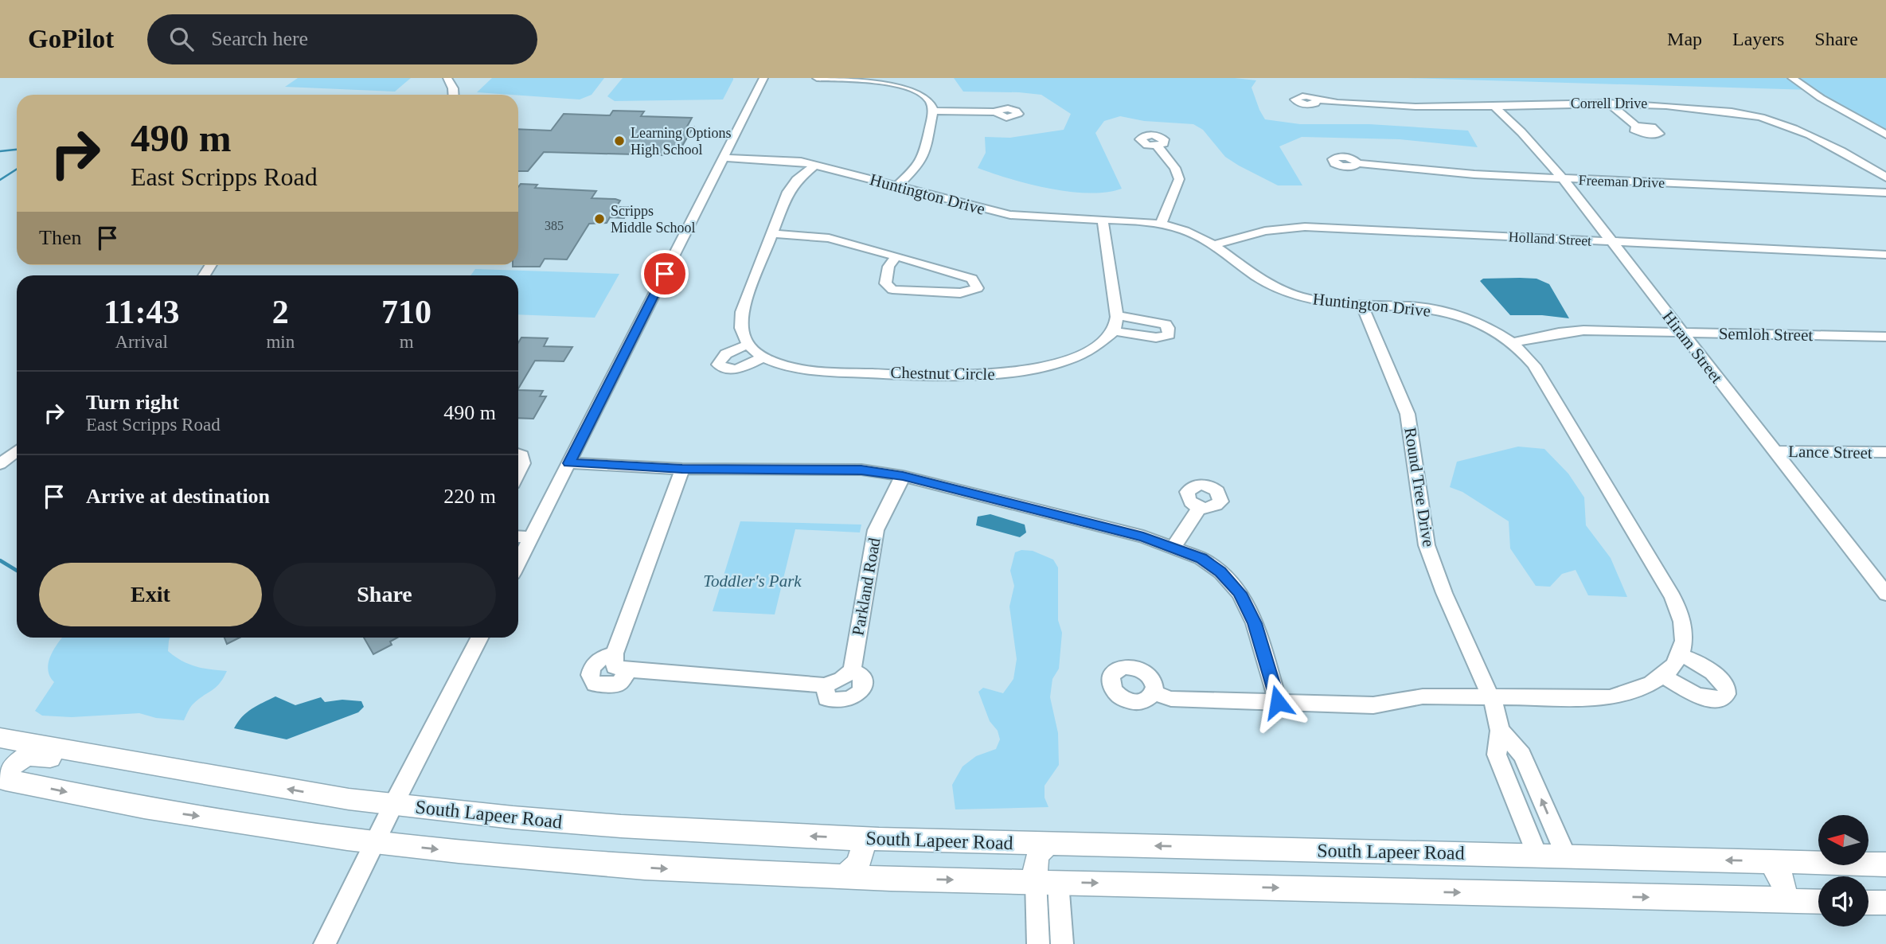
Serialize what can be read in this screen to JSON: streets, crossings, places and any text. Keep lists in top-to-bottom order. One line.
{"streets":{"main road":["South Lapeer Road"],"street":["Correll Drive","Freeman Drive","Huntington Drive","Holland Street","Semloh Street","Hiram Street","Chestnut Circle","Lance Street","Round Tree Drive","Parkland Road"]},"crossings":[["Correll Drive","Hiram Street"],["Freeman Drive","Hiram Street"],["Huntington Drive","Holland Street"],["Huntington Drive","Semloh Street"],["Huntington Drive","Round Tree Drive"],["Holland Street","Hiram Street"],["Semloh Street","Hiram Street"],["Hiram Street","Lance Street"],["Round Tree Drive","South Lapeer Road"]],"parks":["Toddler's Park"],"places":["Learning Options High School","Scripps Middle School"],"house_numbers":["385"],"north":"left","page":{"header":"GoPilot","search":"Search here","nav":["Map","Layers","Share"],"turn":["490 m","East Scripps Road"],"then":"Then","eta":["11:43","Arrival","2","min","710","m"],"list":[{"name":"Turn right","note":"East Scripps Road","value":"490 m"},{"name":"Arrive at destination","value":"220 m"}],"buttons":["Exit","Share"]}}
